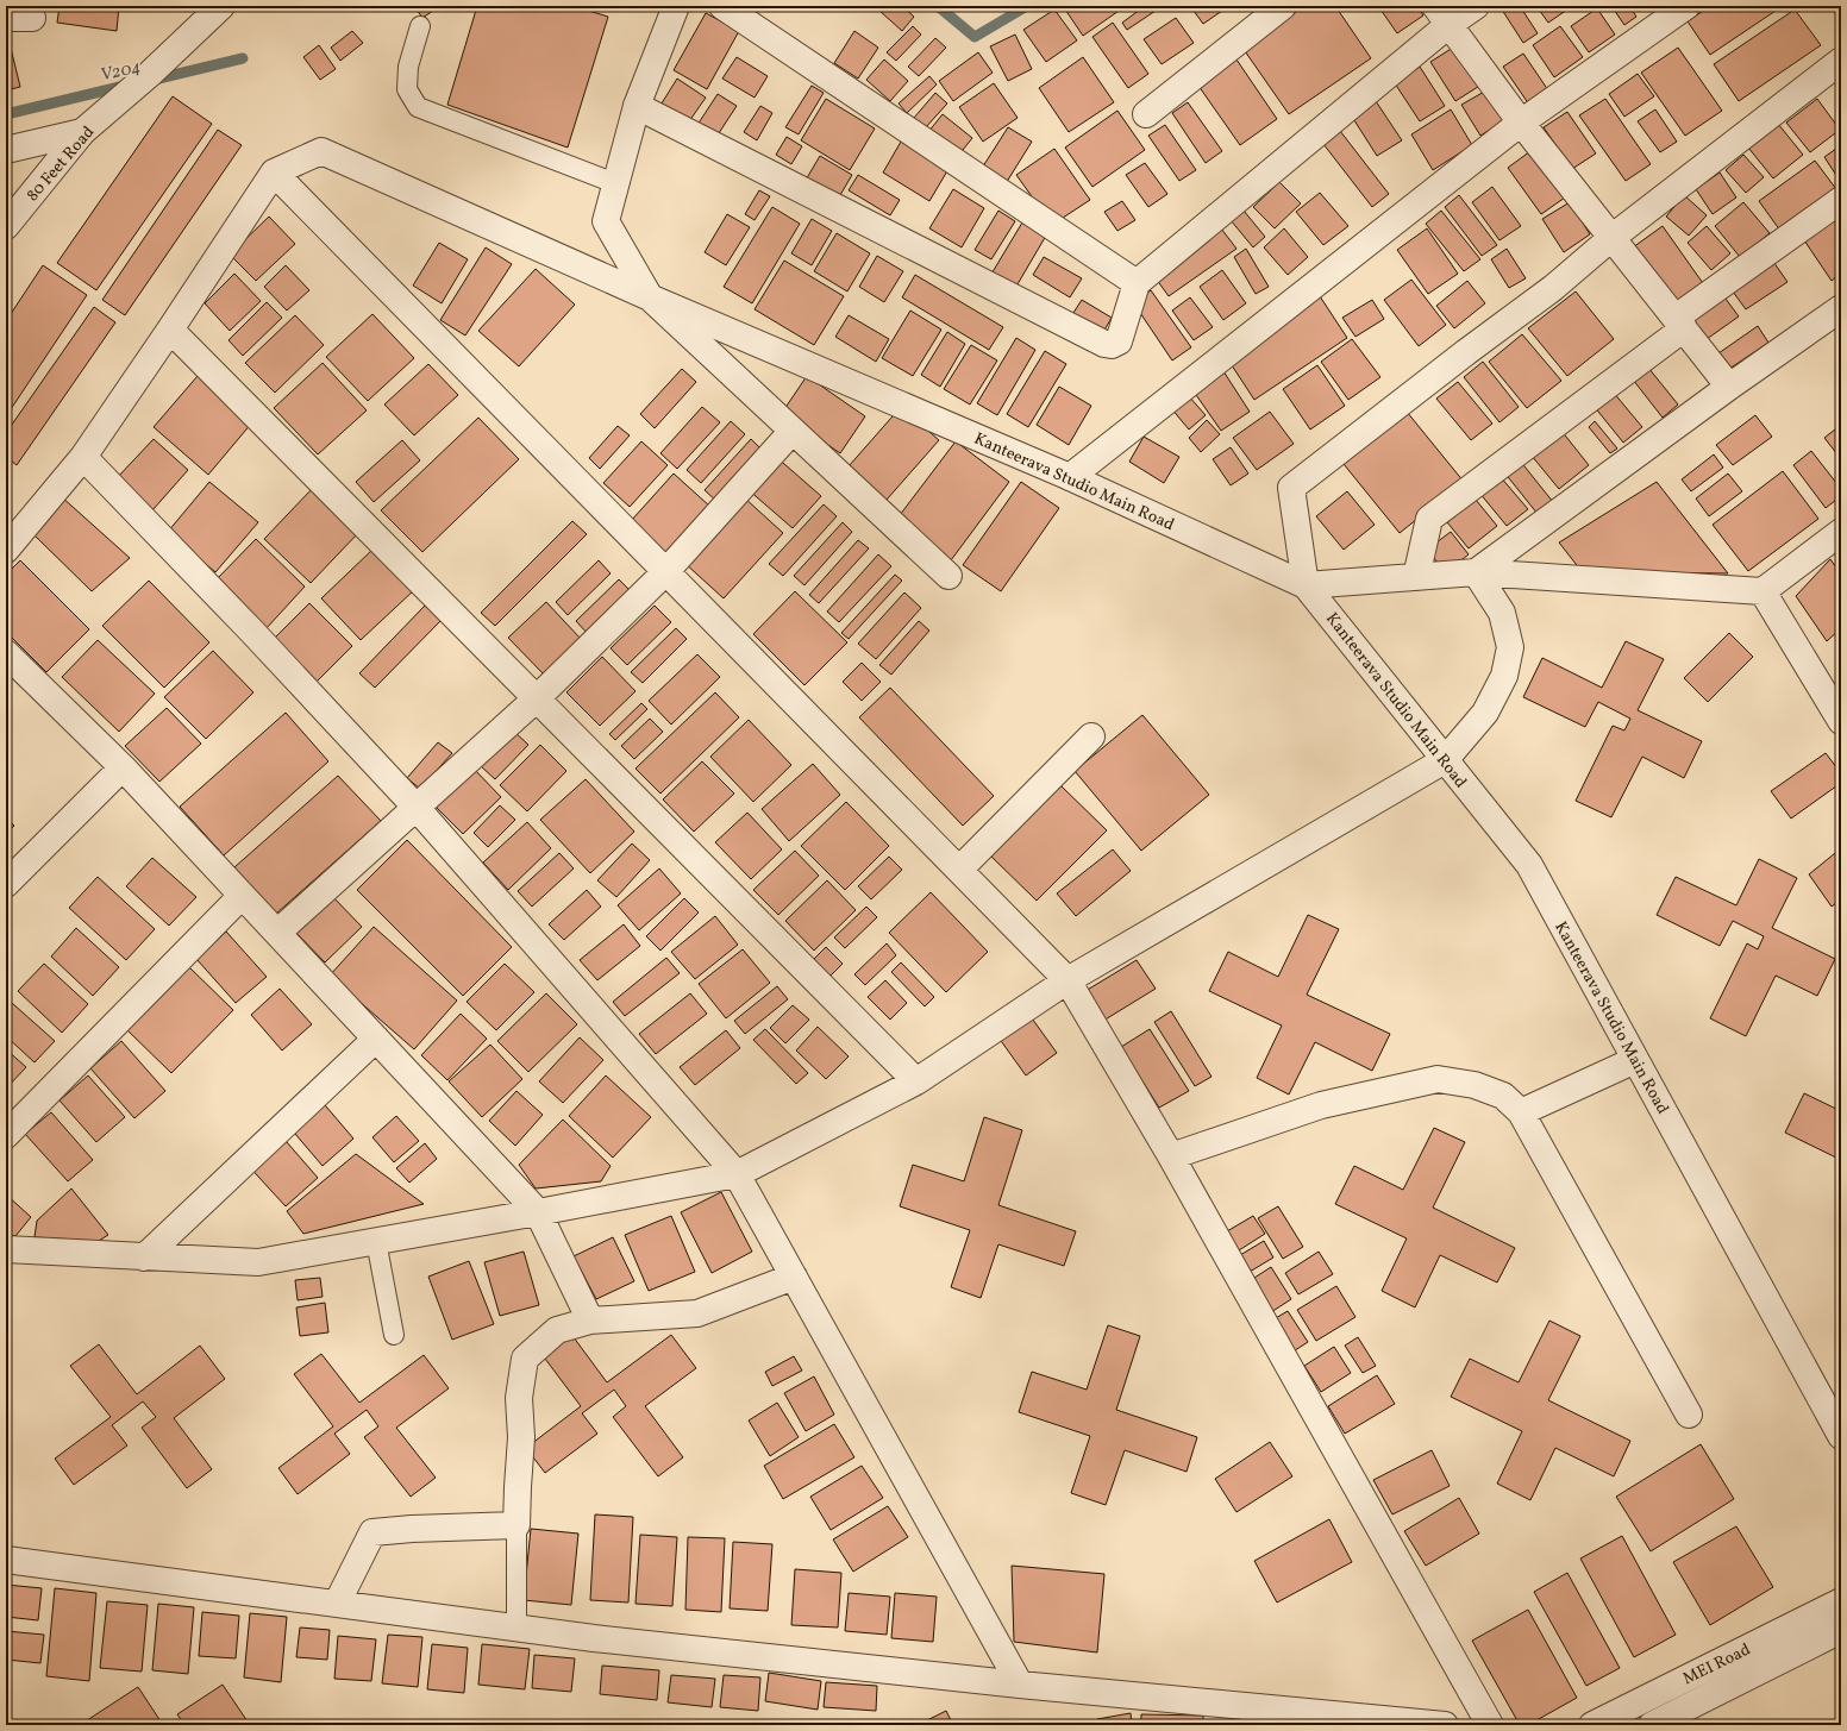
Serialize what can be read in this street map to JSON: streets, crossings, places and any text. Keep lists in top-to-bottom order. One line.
{"streets":{"street":["80 Feet Road","Kanteerava Studio Main Road","MEI Road"]},"water":["V204"]}
